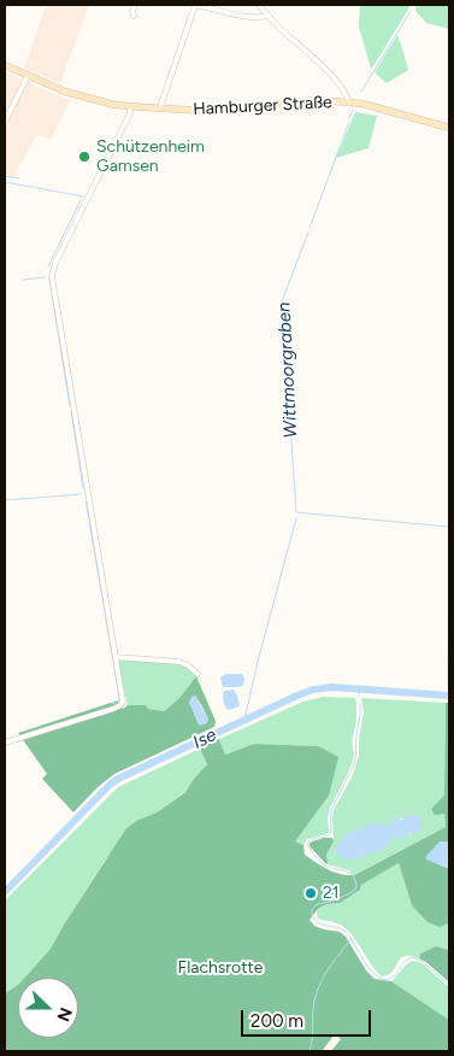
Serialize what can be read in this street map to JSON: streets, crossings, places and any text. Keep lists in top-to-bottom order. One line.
{"streets":{"street":["Hamburger Straße"]},"water":["Wittmoorgraben","Ise"],"parks":["Flachsrotte"],"places":["Schützenheim Gamsen","21"],"scale_bar":"200 m","north":"right"}
